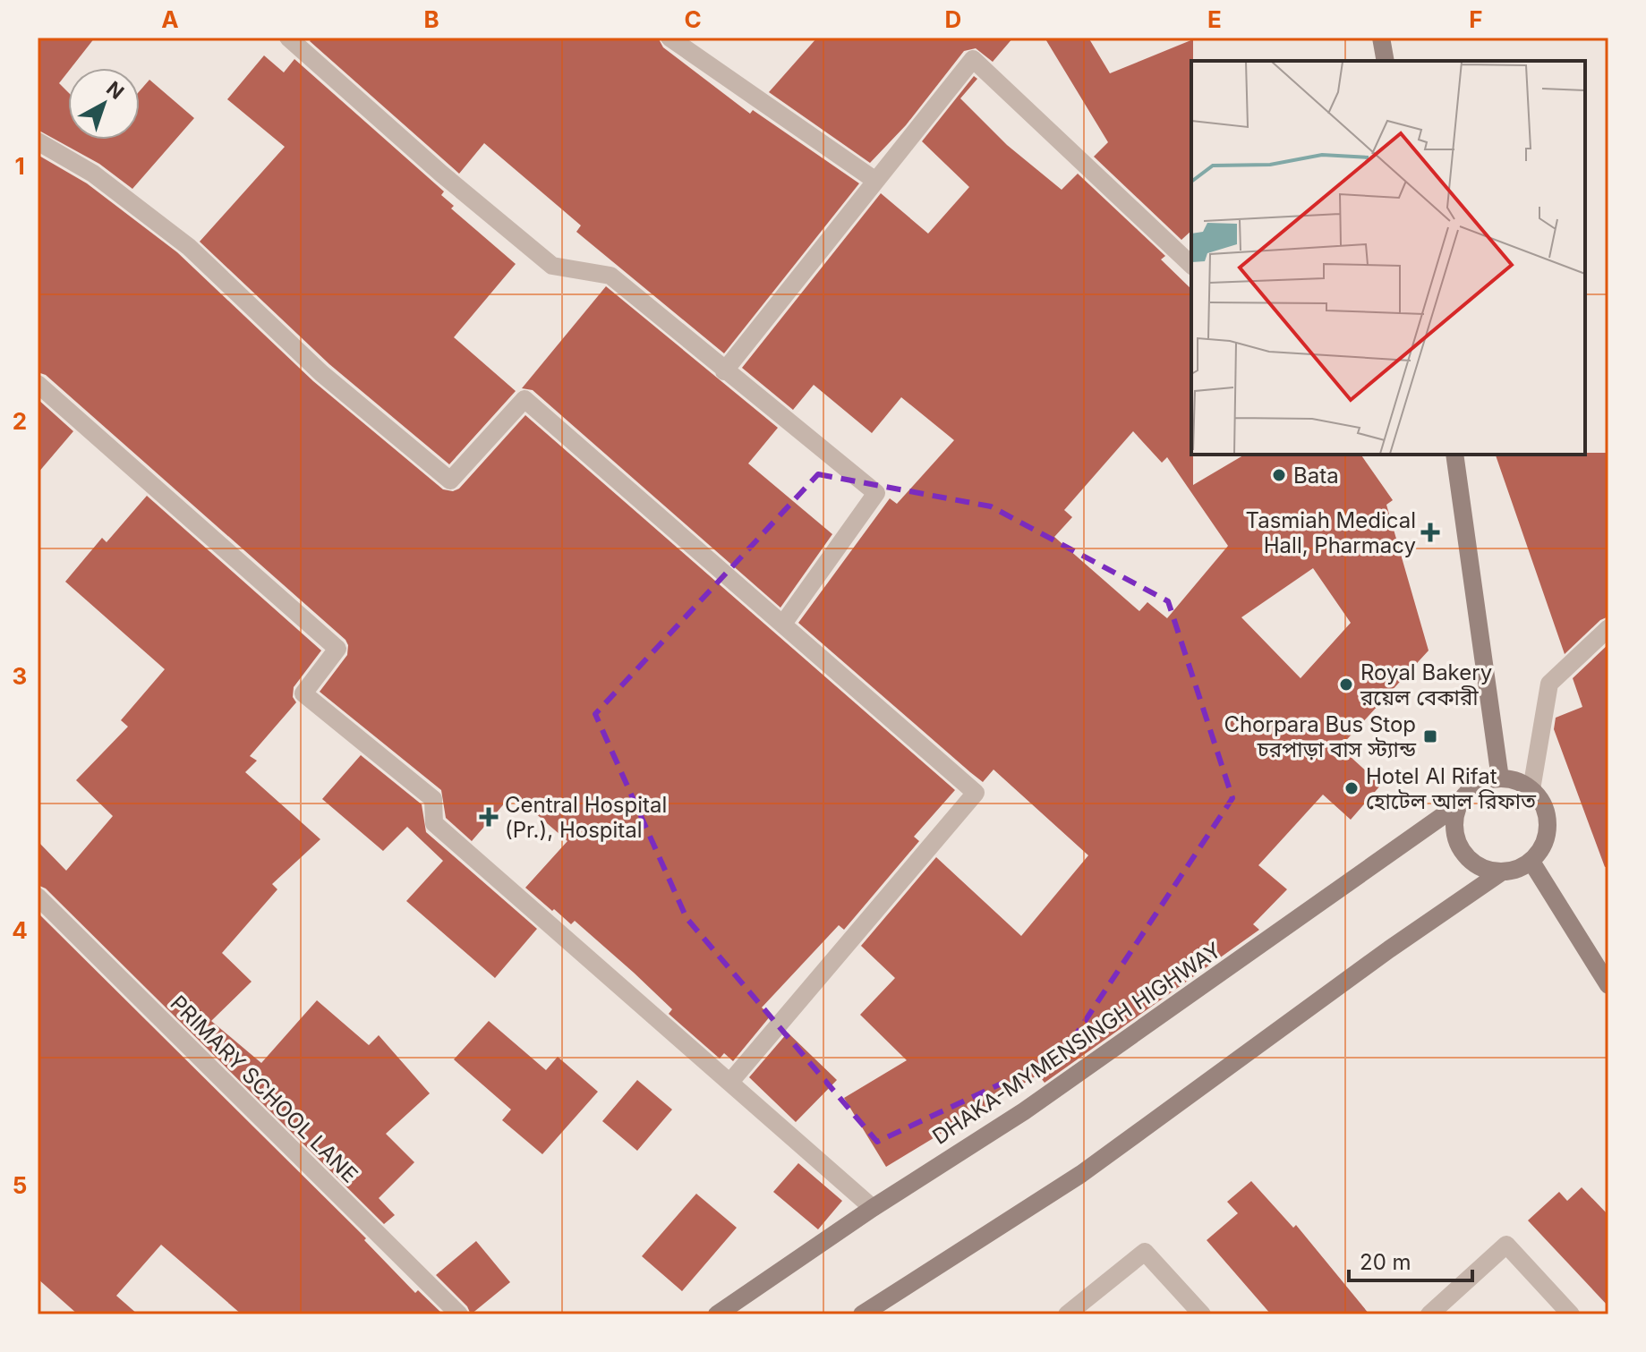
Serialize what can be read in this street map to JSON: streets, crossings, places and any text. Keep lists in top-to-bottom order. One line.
{"streets":{"main road":["DHAKA-MYMENSINGH HIGHWAY"],"street":["PRIMARY SCHOOL LANE"]},"places":{"other":["Bata","Royal Bakery রয়েল বেকারী","Hotel Al Rifat হোটেল আল রিফাত"],"health":["Tasmiah Medical Hall, Pharmacy","Central Hospital (Pr.), Hospital"],"transit":["Chorpara Bus Stop চরপাড়া বাস স্ট্যান্ড"]},"scale_bar":"20 m","north":"top right","grid":{"columns":["A","B","C","D","E","F"],"rows":["1","2","3","4","5"]}}
